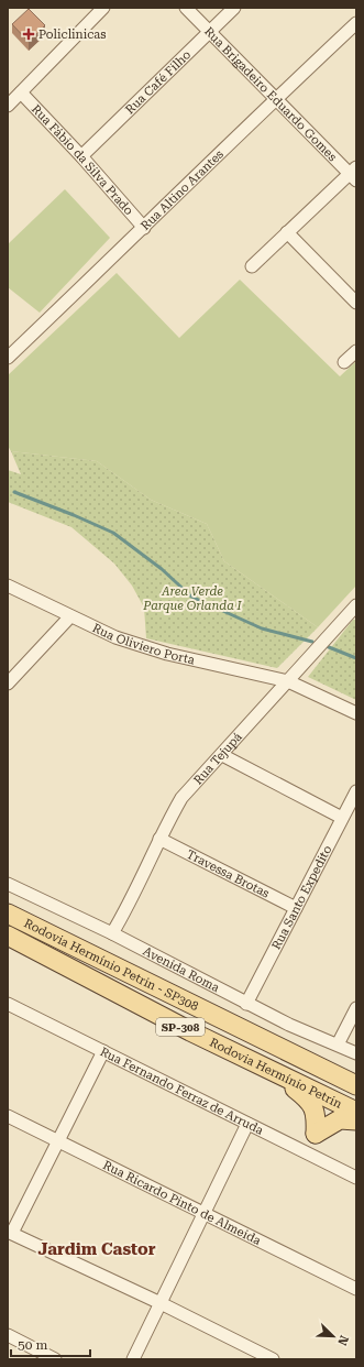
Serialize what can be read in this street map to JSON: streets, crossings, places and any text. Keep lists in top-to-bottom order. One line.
{"streets":{"main road":["Rodovia Hermínio Petrin - SP308","SP-308","Rodovia Hermínio Petrin"],"street":["Rua Café Filho","Rua Brigadeiro Eduardo Gomes","Rua Fábio da Silva Prado","Rua Altino Arantes","Rua Oliviero Porta","Rua Tejupá","Travessa Brotas","Rua Santo Expedito","Avenida Roma","Rua Fernando Ferraz de Arruda","Rua Ricardo Pinto de Almeida"]},"crossings":[["Rua Café Filho","Rua Brigadeiro Eduardo Gomes"],["Rua Café Filho","Rua Fábio da Silva Prado"],["Rua Brigadeiro Eduardo Gomes","Rua Altino Arantes"],["Rua Fábio da Silva Prado","Rua Altino Arantes"],["Rua Oliviero Porta","Rua Tejupá"],["Rua Tejupá","Travessa Brotas"],["Rua Tejupá","Avenida Roma"],["Travessa Brotas","Rua Santo Expedito"],["Rua Santo Expedito","Avenida Roma"]],"districts":["Jardim Castor"],"parks":["Area Verde Parque Orlanda I"],"places":{"health":["Policlinicas"]},"scale_bar":"50 m","north":"bottom right"}
